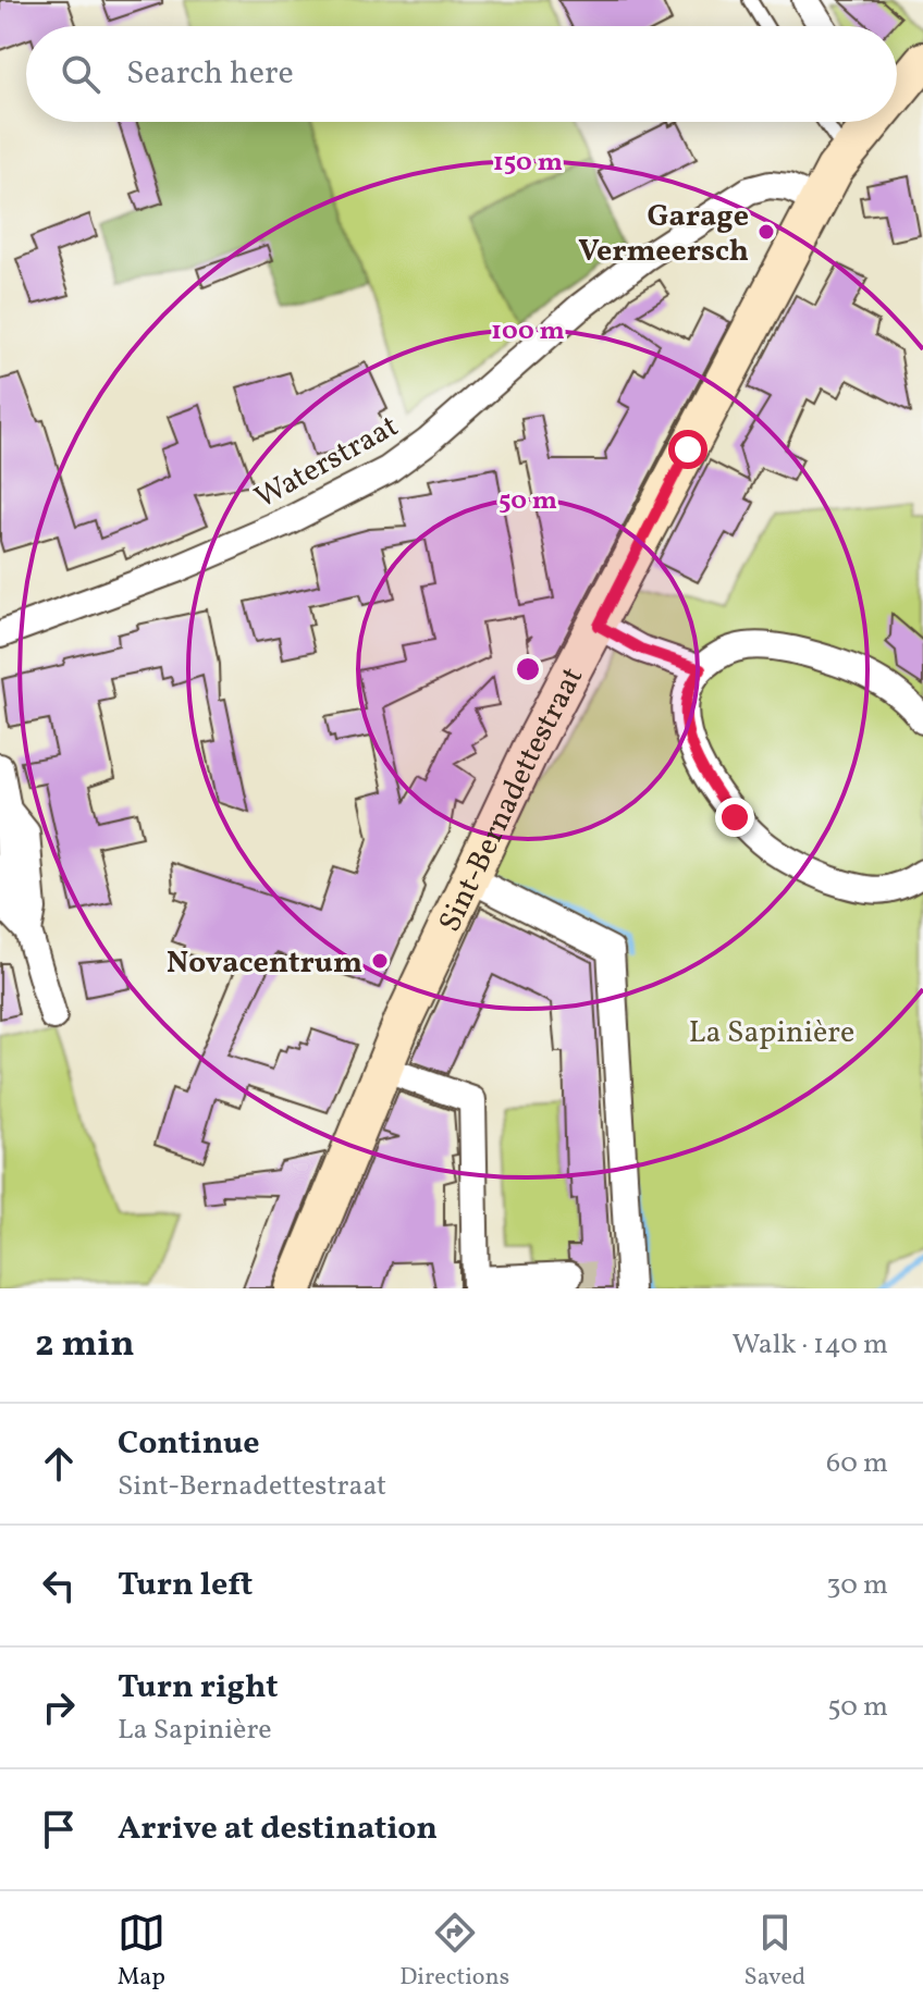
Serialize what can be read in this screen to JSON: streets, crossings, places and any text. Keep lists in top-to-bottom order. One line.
{"streets":{"street":["Waterstraat","Sint-Bernadettestraat"]},"crossings":[["Waterstraat","Sint-Bernadettestraat"]],"parks":["La Sapinière"],"places":["Garage Vermeersch","Novacentrum"],"page":{"search":"Search here","heading":["2 min","Walk · 140 m"],"list":[["Continue","Sint-Bernadettestraat","60 m"],["Turn left","30 m"],["Turn right","La Sapinière","50 m"],"Arrive at destination"],"nav":["Map","Directions","Saved"]},"rings":["150 m","100 m","50 m"]}
